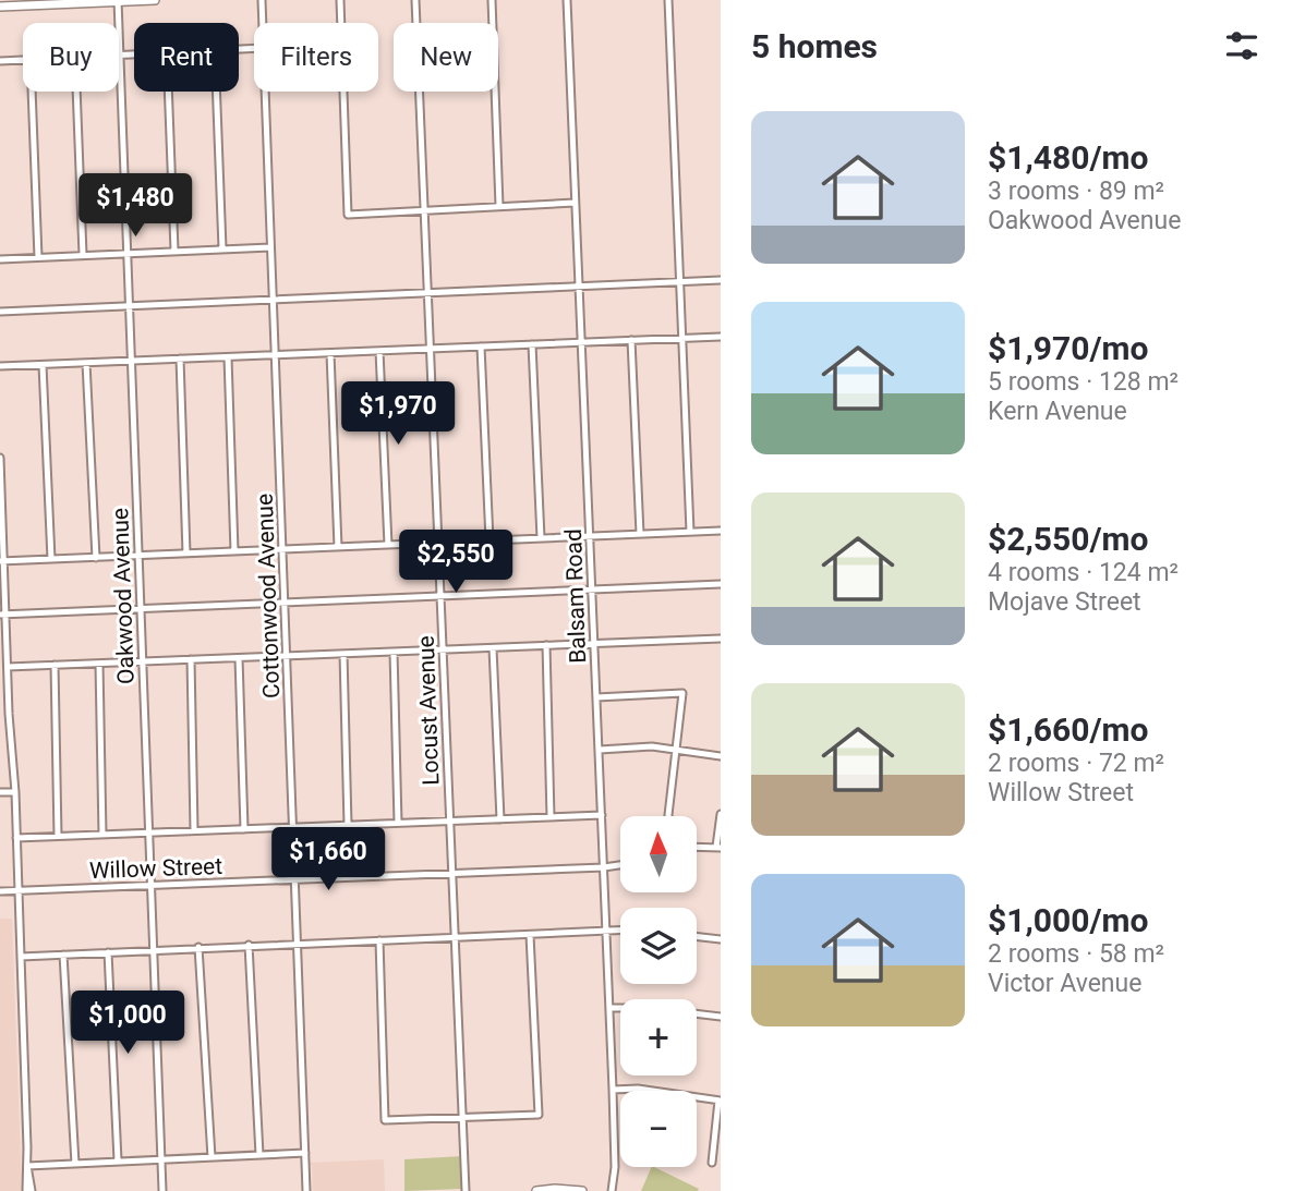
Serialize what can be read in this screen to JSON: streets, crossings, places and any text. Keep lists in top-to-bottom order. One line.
{"streets":{"street":["Oakwood Avenue","Cottonwood Avenue","Balsam Road","Locust Avenue","Willow Street"]},"crossings":[["Oakwood Avenue","Willow Street"],["Cottonwood Avenue","Willow Street"],["Balsam Road","Willow Street"],["Locust Avenue","Willow Street"]],"north":"top","page":{"heading":"5 homes","chip":["Buy","Rent","Filters","New"],"list":[{"name":"$1,480/mo","note":"3 rooms · 89 m² · Oakwood Avenue"},{"name":"$1,970/mo","note":"5 rooms · 128 m² · Kern Avenue"},{"name":"$2,550/mo","note":"4 rooms · 124 m² · Mojave Street"},{"name":"$1,660/mo","note":"2 rooms · 72 m² · Willow Street"},{"name":"$1,000/mo","note":"2 rooms · 58 m² · Victor Avenue"}],"price":["$1,480","$1,970","$2,550","$1,660","$1,000"],"map_buttons":["+","−"]}}
